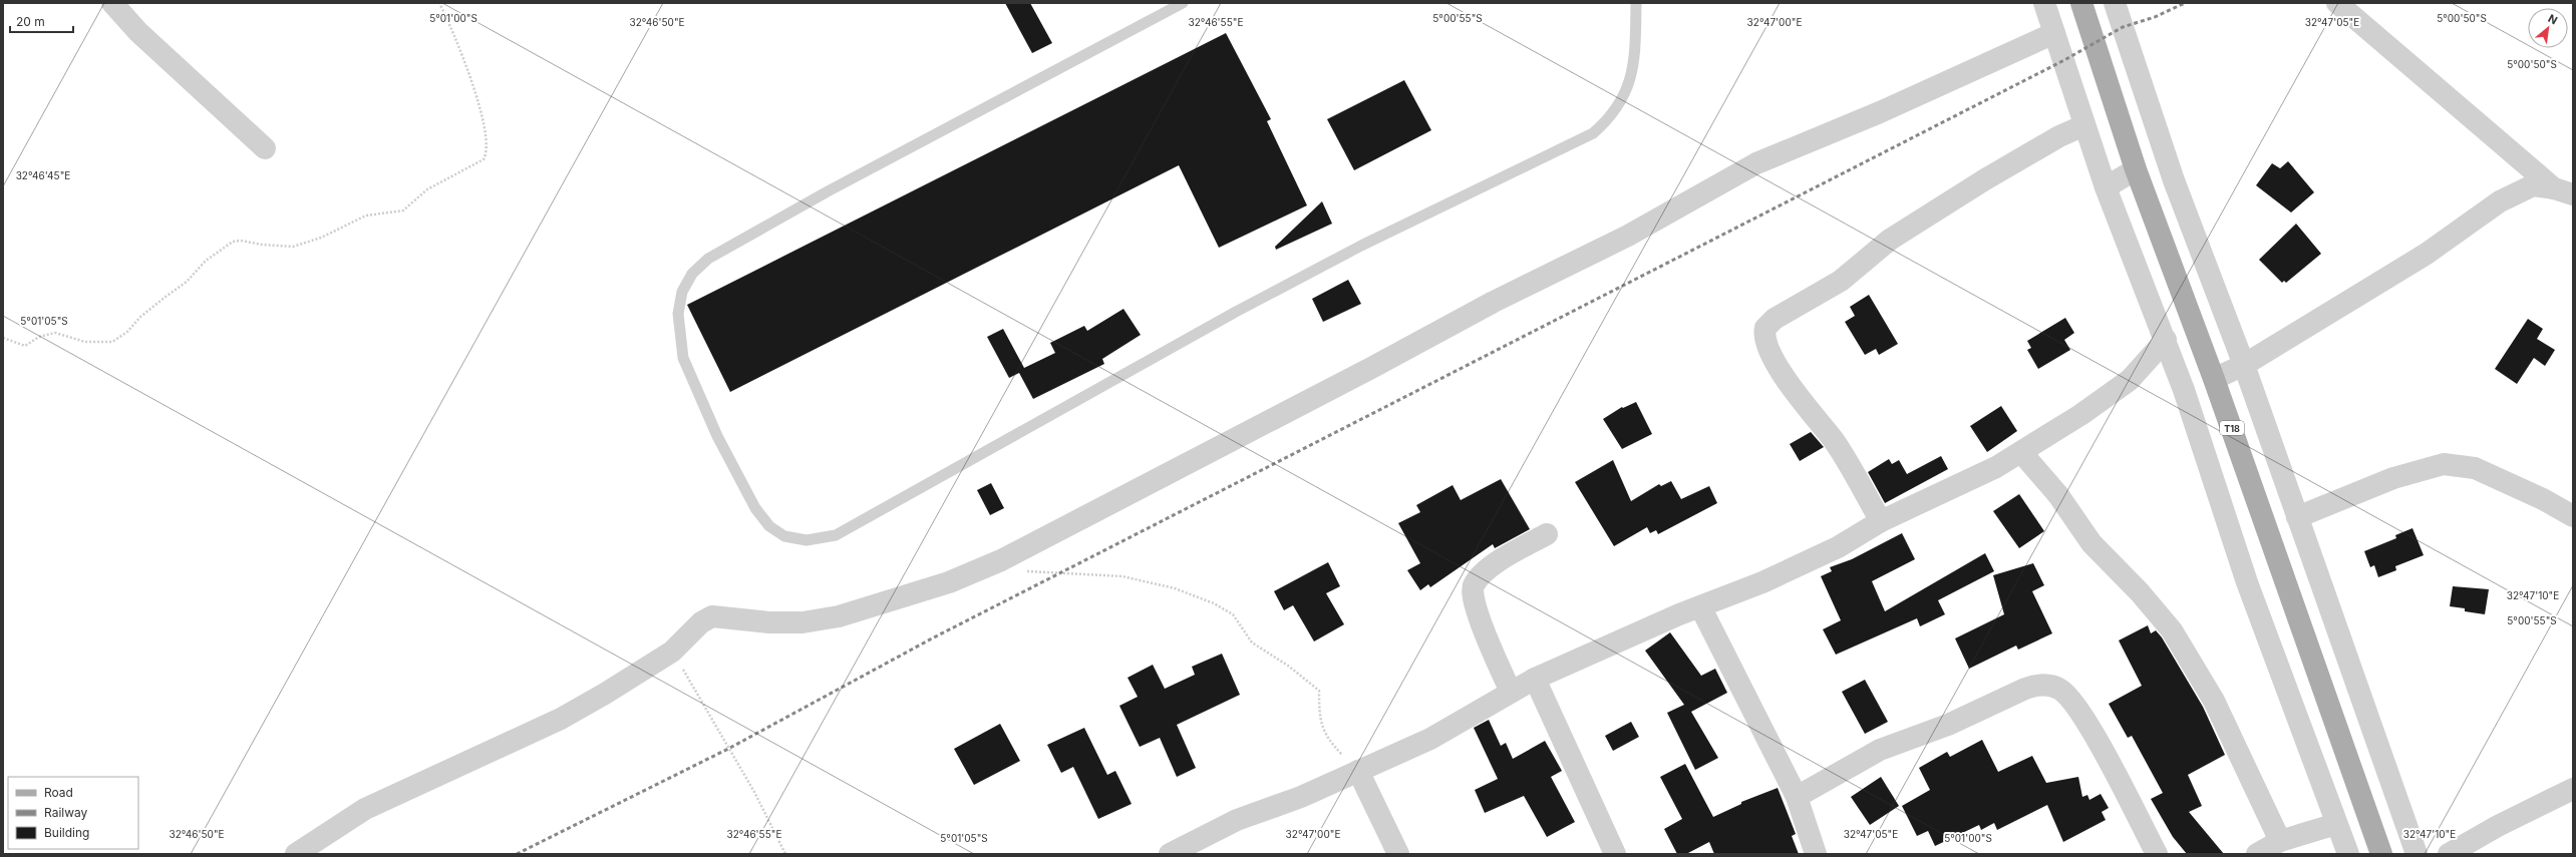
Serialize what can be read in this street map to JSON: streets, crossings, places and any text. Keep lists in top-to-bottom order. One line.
{"streets":{"main road":["T18"]},"legend":["Road","Railway","Building"],"scale_bar":"20 m","north":"top right","coordinates":["5°01'00\"S","5°00'55\"S","5°00'50\"S","32°46'50\"E","32°46'55\"E","32°47'00\"E","32°47'05\"E","32°46'45\"E","5°01'05\"S","32°47'10\"E"]}
